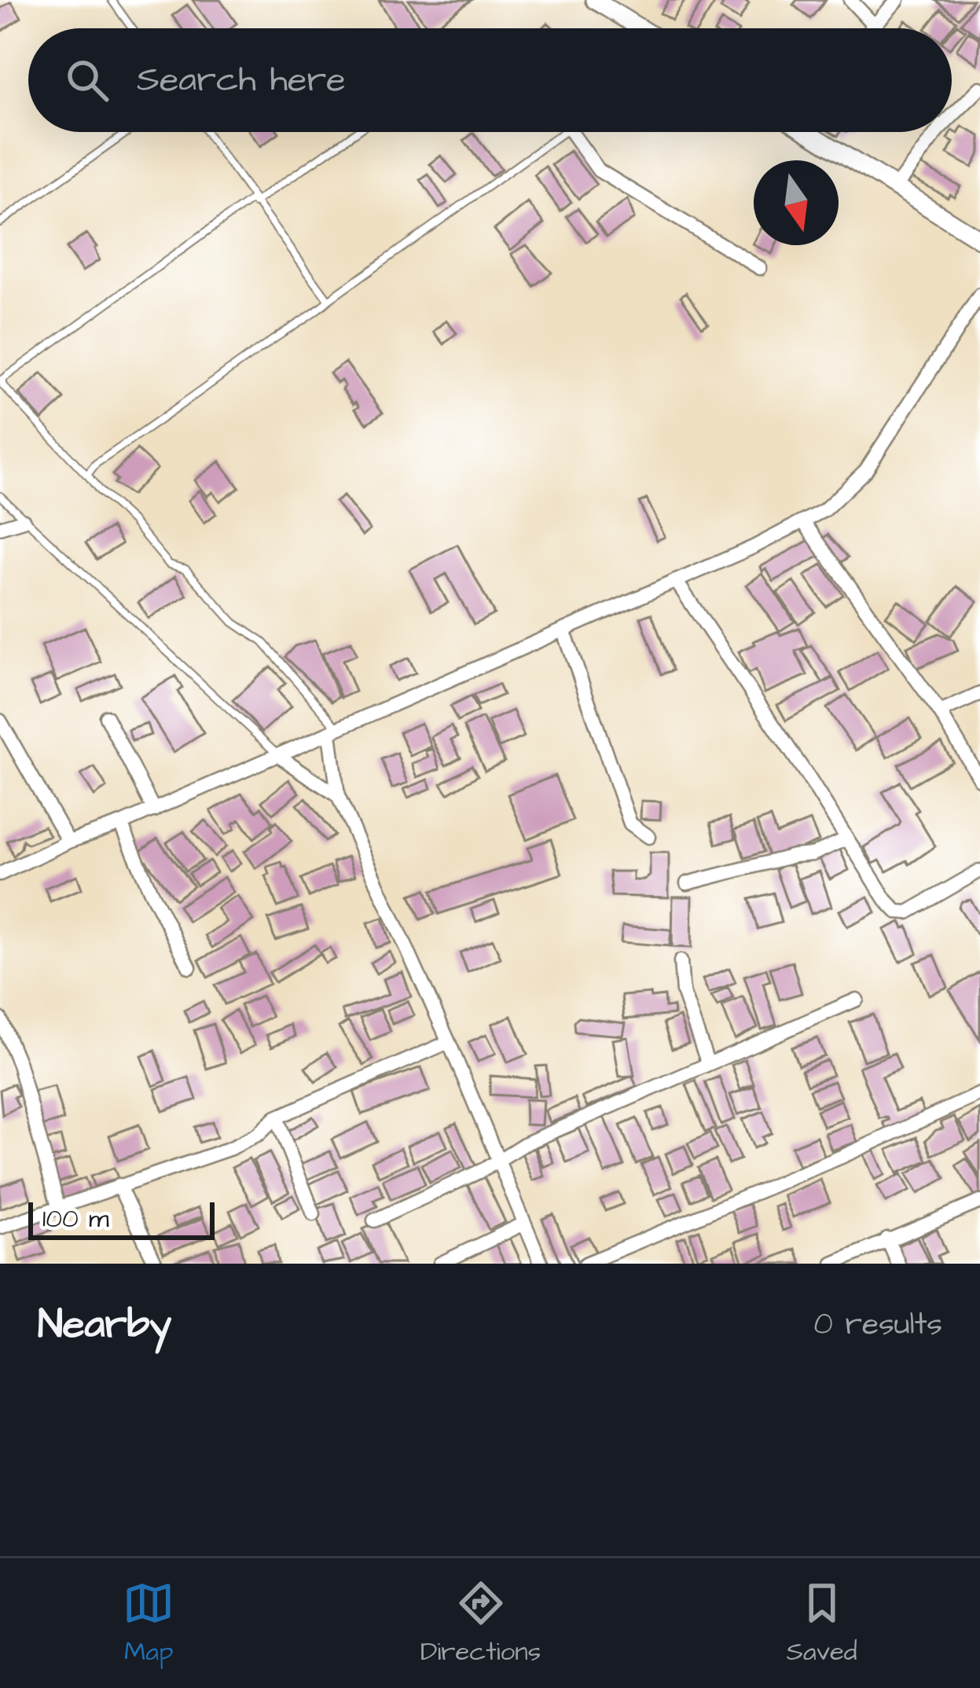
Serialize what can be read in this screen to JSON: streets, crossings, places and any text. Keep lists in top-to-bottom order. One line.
{"scale_bar":"100 m","north":"bottom","page":{"search":"Search here","scale":"100 m","heading":["Nearby","0 results"],"nav":["Map","Directions","Saved"]}}
